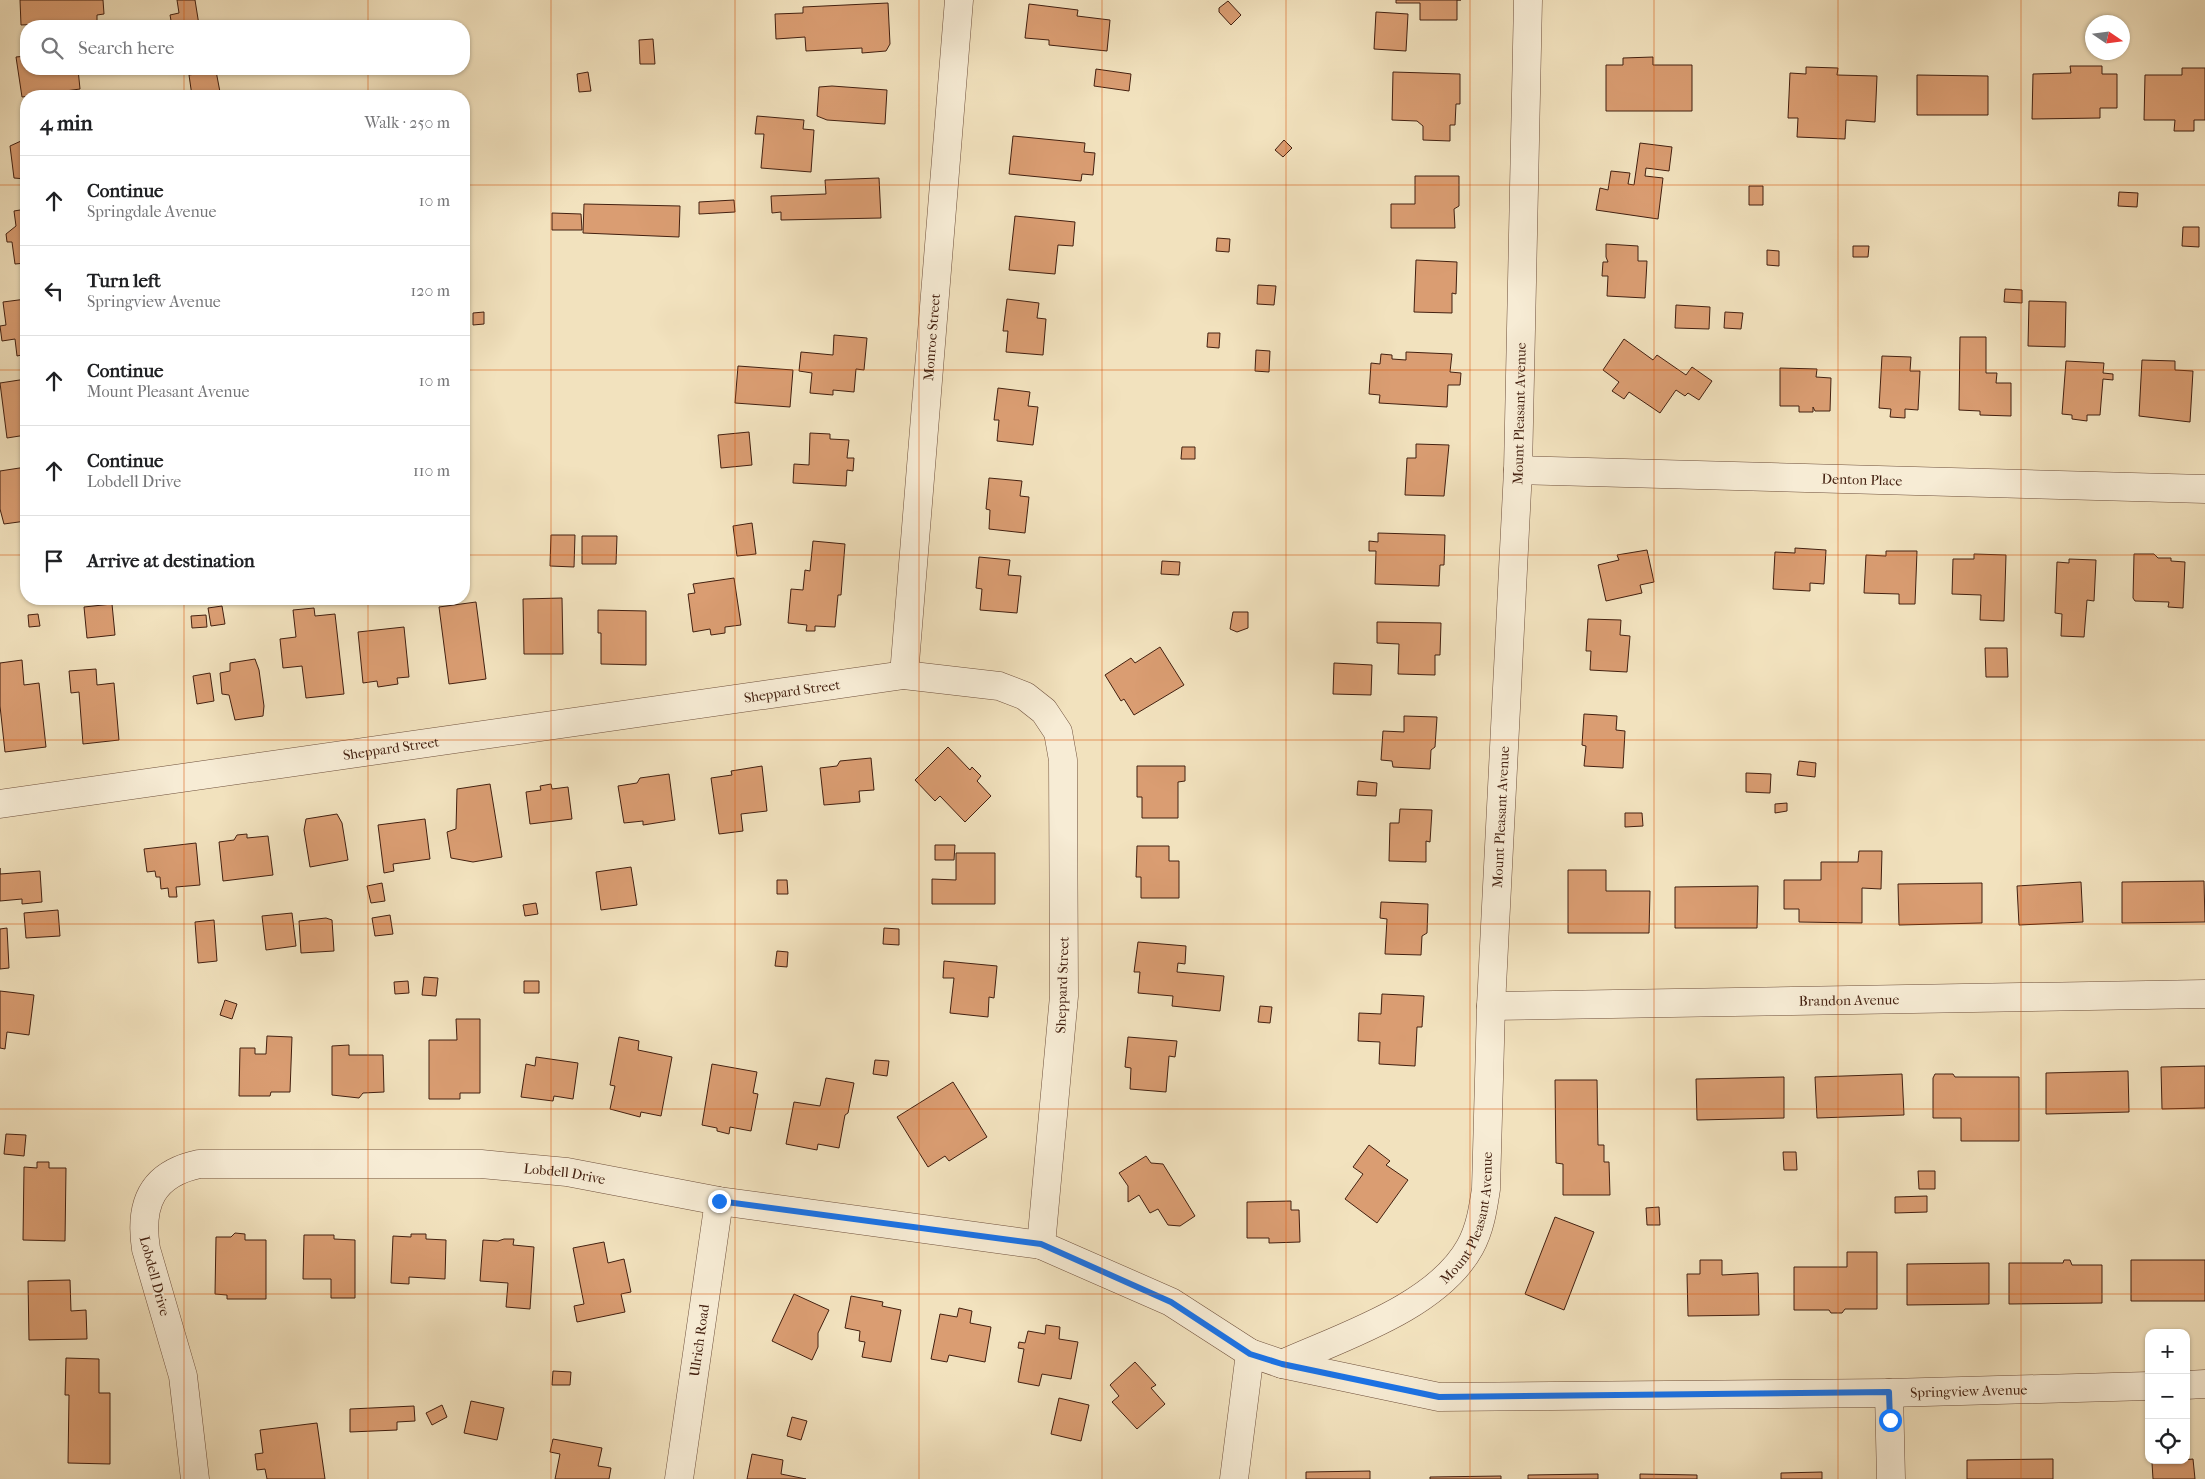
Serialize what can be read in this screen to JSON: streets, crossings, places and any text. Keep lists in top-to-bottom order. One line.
{"streets":{"street":["Monroe Street","Mount Pleasant Avenue","Denton Place","Sheppard Street","Brandon Avenue","Lobdell Drive","Ulrich Road","Springview Avenue"]},"crossings":[["Monroe Street","Sheppard Street"],["Mount Pleasant Avenue","Denton Place"],["Mount Pleasant Avenue","Brandon Avenue"],["Mount Pleasant Avenue","Springview Avenue"],["Sheppard Street","Lobdell Drive"],["Lobdell Drive","Ulrich Road"]],"north":"right","page":{"search":"Search here","heading":["4 min","Walk · 250 m"],"list":[["Continue","Springdale Avenue","10 m"],["Turn left","Springview Avenue","120 m"],["Continue","Mount Pleasant Avenue","10 m"],["Continue","Lobdell Drive","110 m"],"Arrive at destination"],"map_buttons":["+","−"]}}
